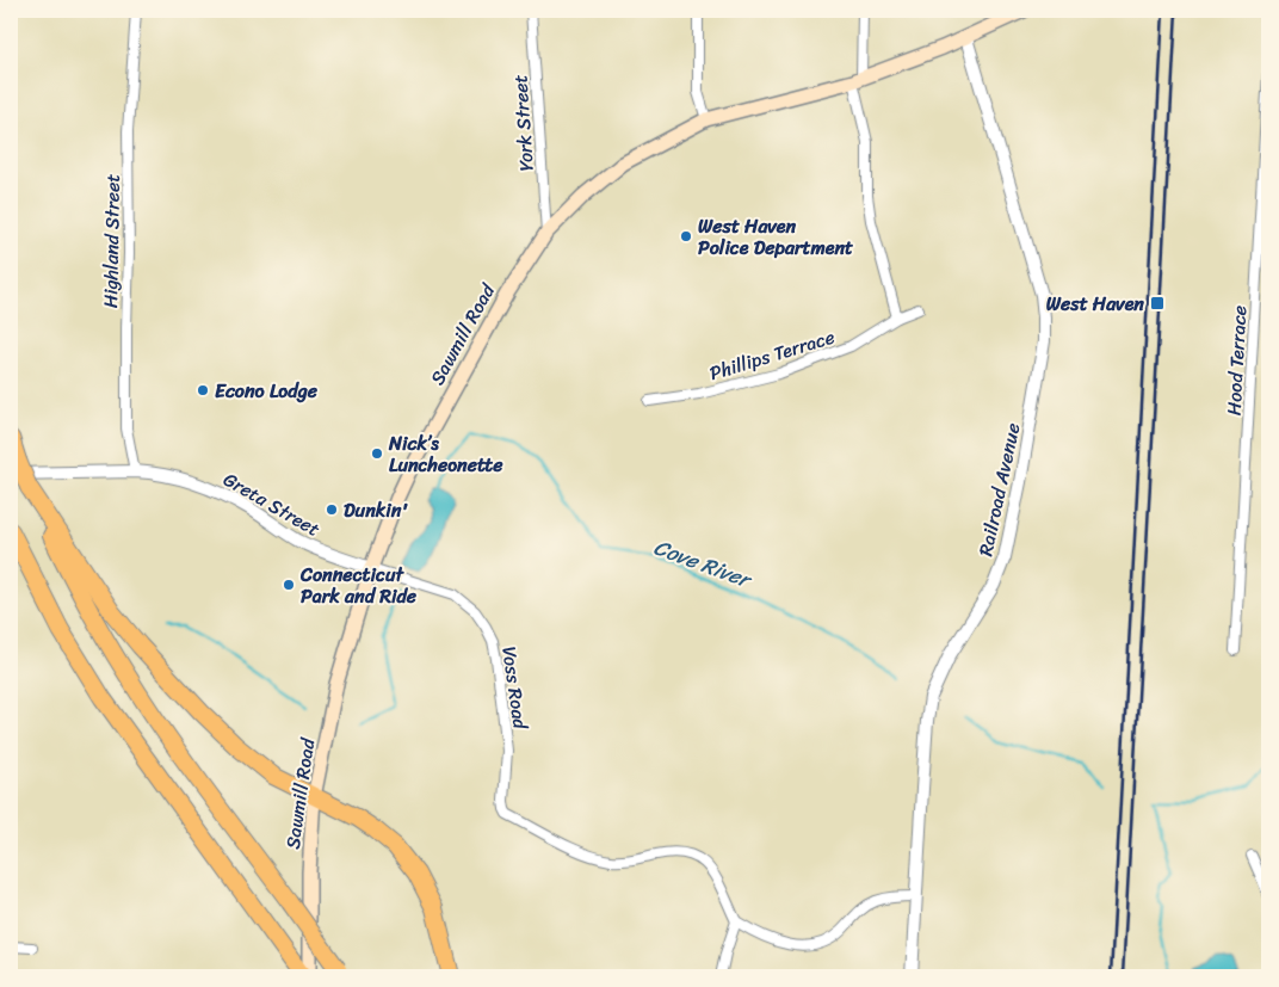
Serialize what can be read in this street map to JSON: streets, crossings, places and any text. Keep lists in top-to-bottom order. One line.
{"streets":{"main road":["Sawmill Road"],"street":["York Street","Highland Street","Phillips Terrace","Hood Terrace","Railroad Avenue","Greta Street","Voss Road"]},"crossings":[["York Street","Sawmill Road"],["Highland Street","Greta Street"],["Sawmill Road","Railroad Avenue"],["Sawmill Road","Greta Street"],["Sawmill Road","Voss Road"],["Greta Street","Voss Road"]],"water":["Cove River"],"places":{"other":["West Haven Police Department","Econo Lodge","Nick’s Luncheonette","Dunkin'","Connecticut Park and Ride"],"transit":["West Haven"]}}
